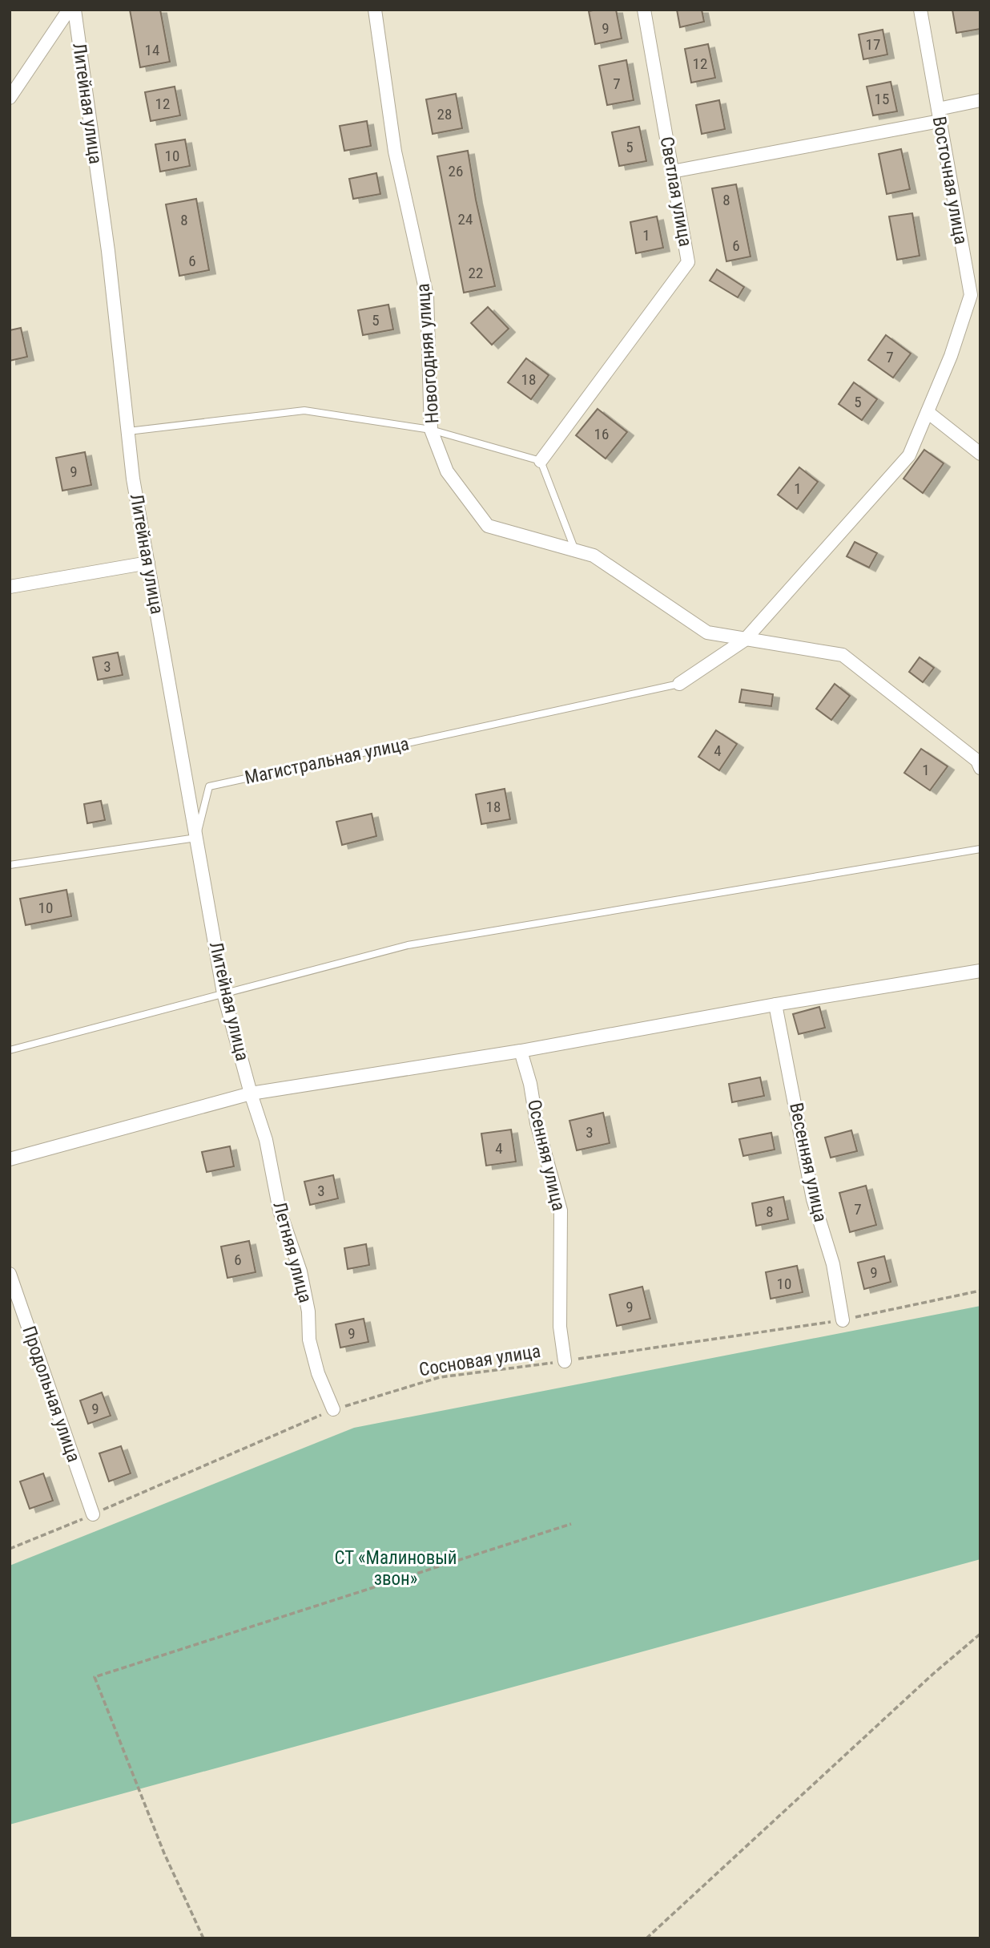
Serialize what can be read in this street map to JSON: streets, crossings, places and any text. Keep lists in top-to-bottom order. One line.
{"streets":{"street":["Литейная улица","Восточная улица","Светлая улица","Новогодняя улица","Осенняя улица","Весенняя улица","Летняя улица","Продольная улица"],"lane":["Магистральная улица"],"path":["Сосновая улица"]},"crossings":[["Литейная улица","Магистральная улица"],["Литейная улица","Летняя улица"],["Восточная улица","Новогодняя улица"],["Восточная улица","Магистральная улица"],["Осенняя улица","Сосновая улица"],["Весенняя улица","Сосновая улица"],["Летняя улица","Сосновая улица"],["Сосновая улица","Продольная улица"]],"parks":["СТ «Малиновый звон»"],"house_numbers":["9","17","14","12","7","15","12","28","5","10","26","8","24","8","1","6","6","22","5","7","18","5","16","9","1","3","4","1","18","10","3","4","3","7","8","6","9","10","9","9","9"]}
